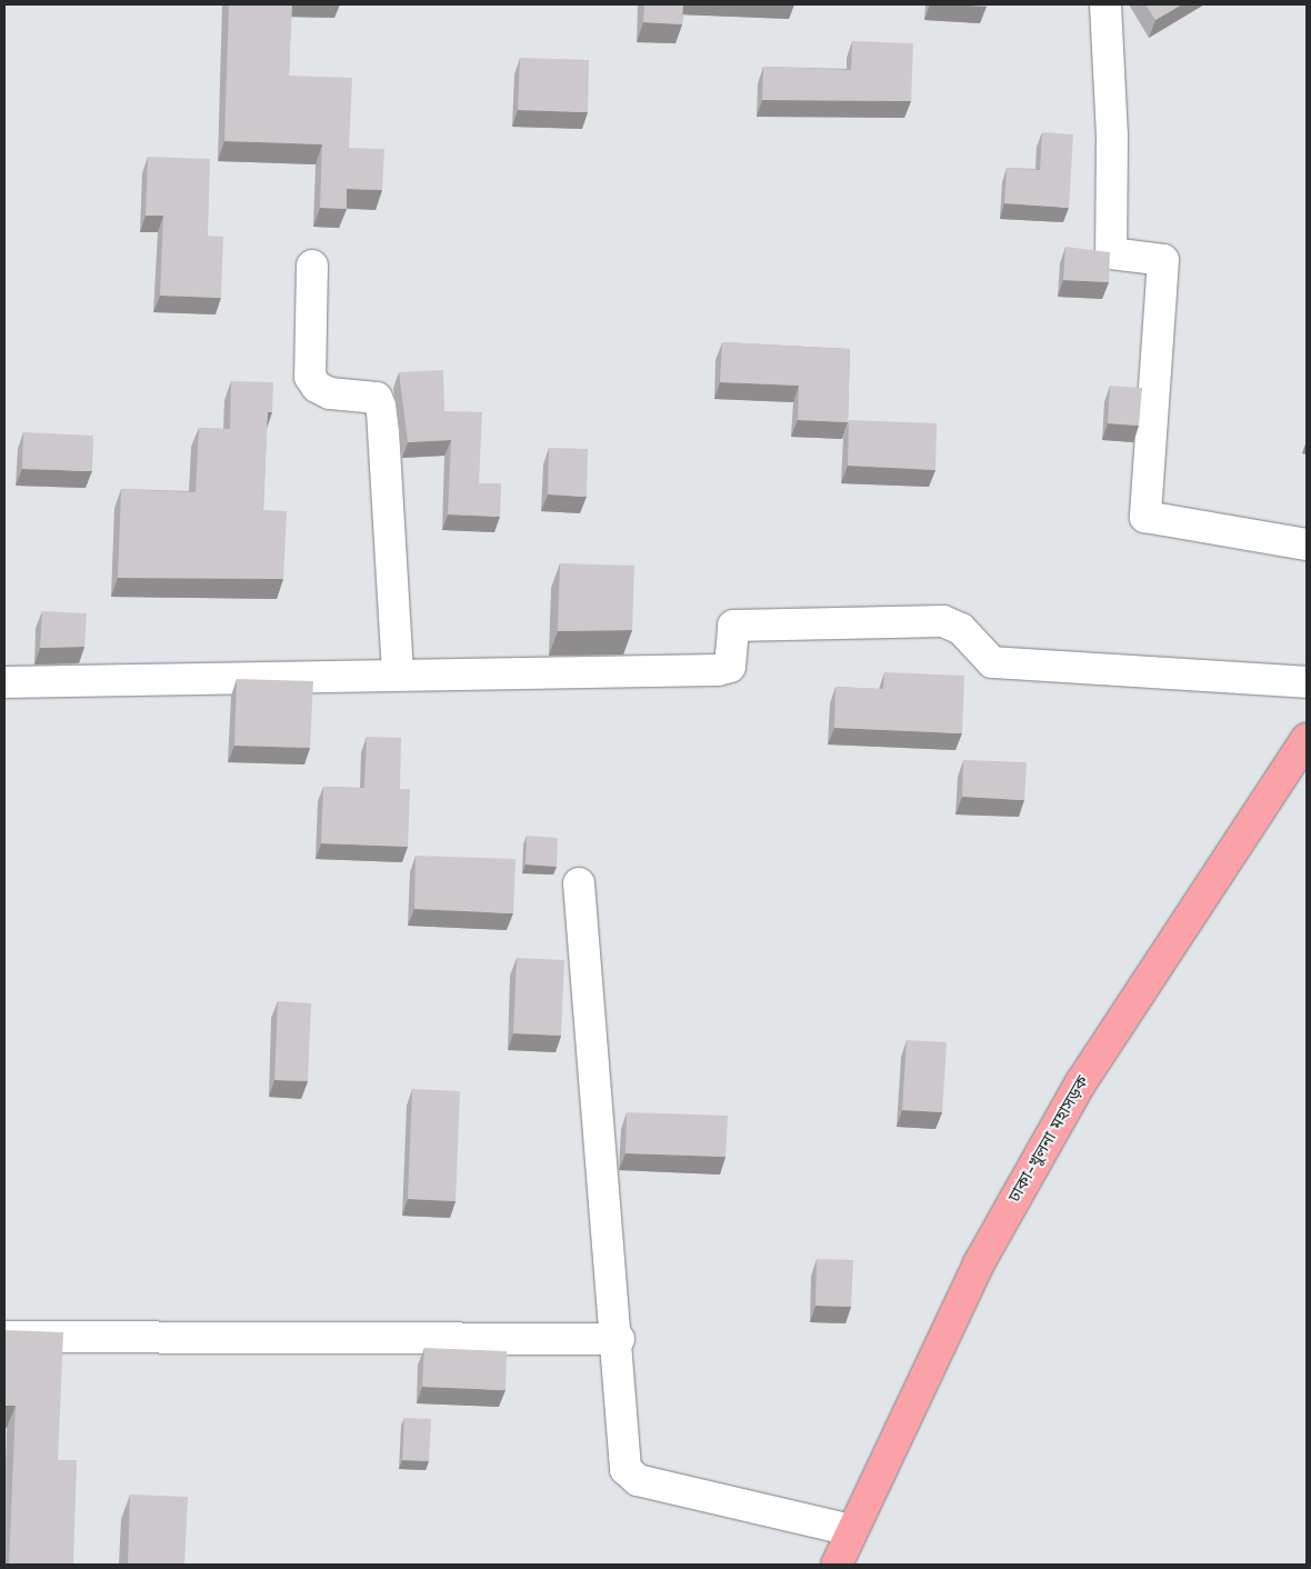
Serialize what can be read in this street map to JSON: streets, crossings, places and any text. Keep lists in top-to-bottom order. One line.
{"streets":{"highway":["ঢাকা-খুলনা মহাসড়ক"]}}
